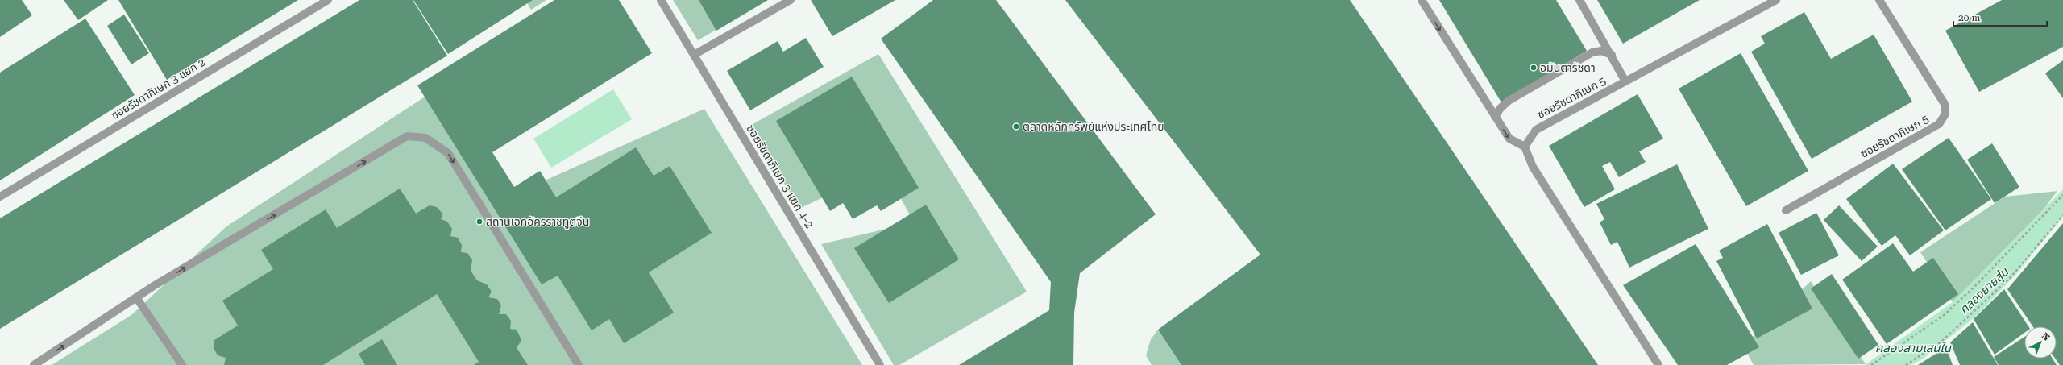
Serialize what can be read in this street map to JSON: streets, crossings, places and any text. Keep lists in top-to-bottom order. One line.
{"streets":{"street":["ซอยรัชดาภิเษก 3 แยก 2","ซอยรัชดาภิเษก 5","ซอยรัชดาภิเษก 3 แยก 4-2"]},"water":["คลองยายสุ่น","คลองสามเสนใน"],"places":["อมันตารัชดา","ตลาดหลักทรัพย์แห่งประเทศไทย","สถานเอกอัครราชทูตจีน"],"scale_bar":"20 m","north":"top right"}
